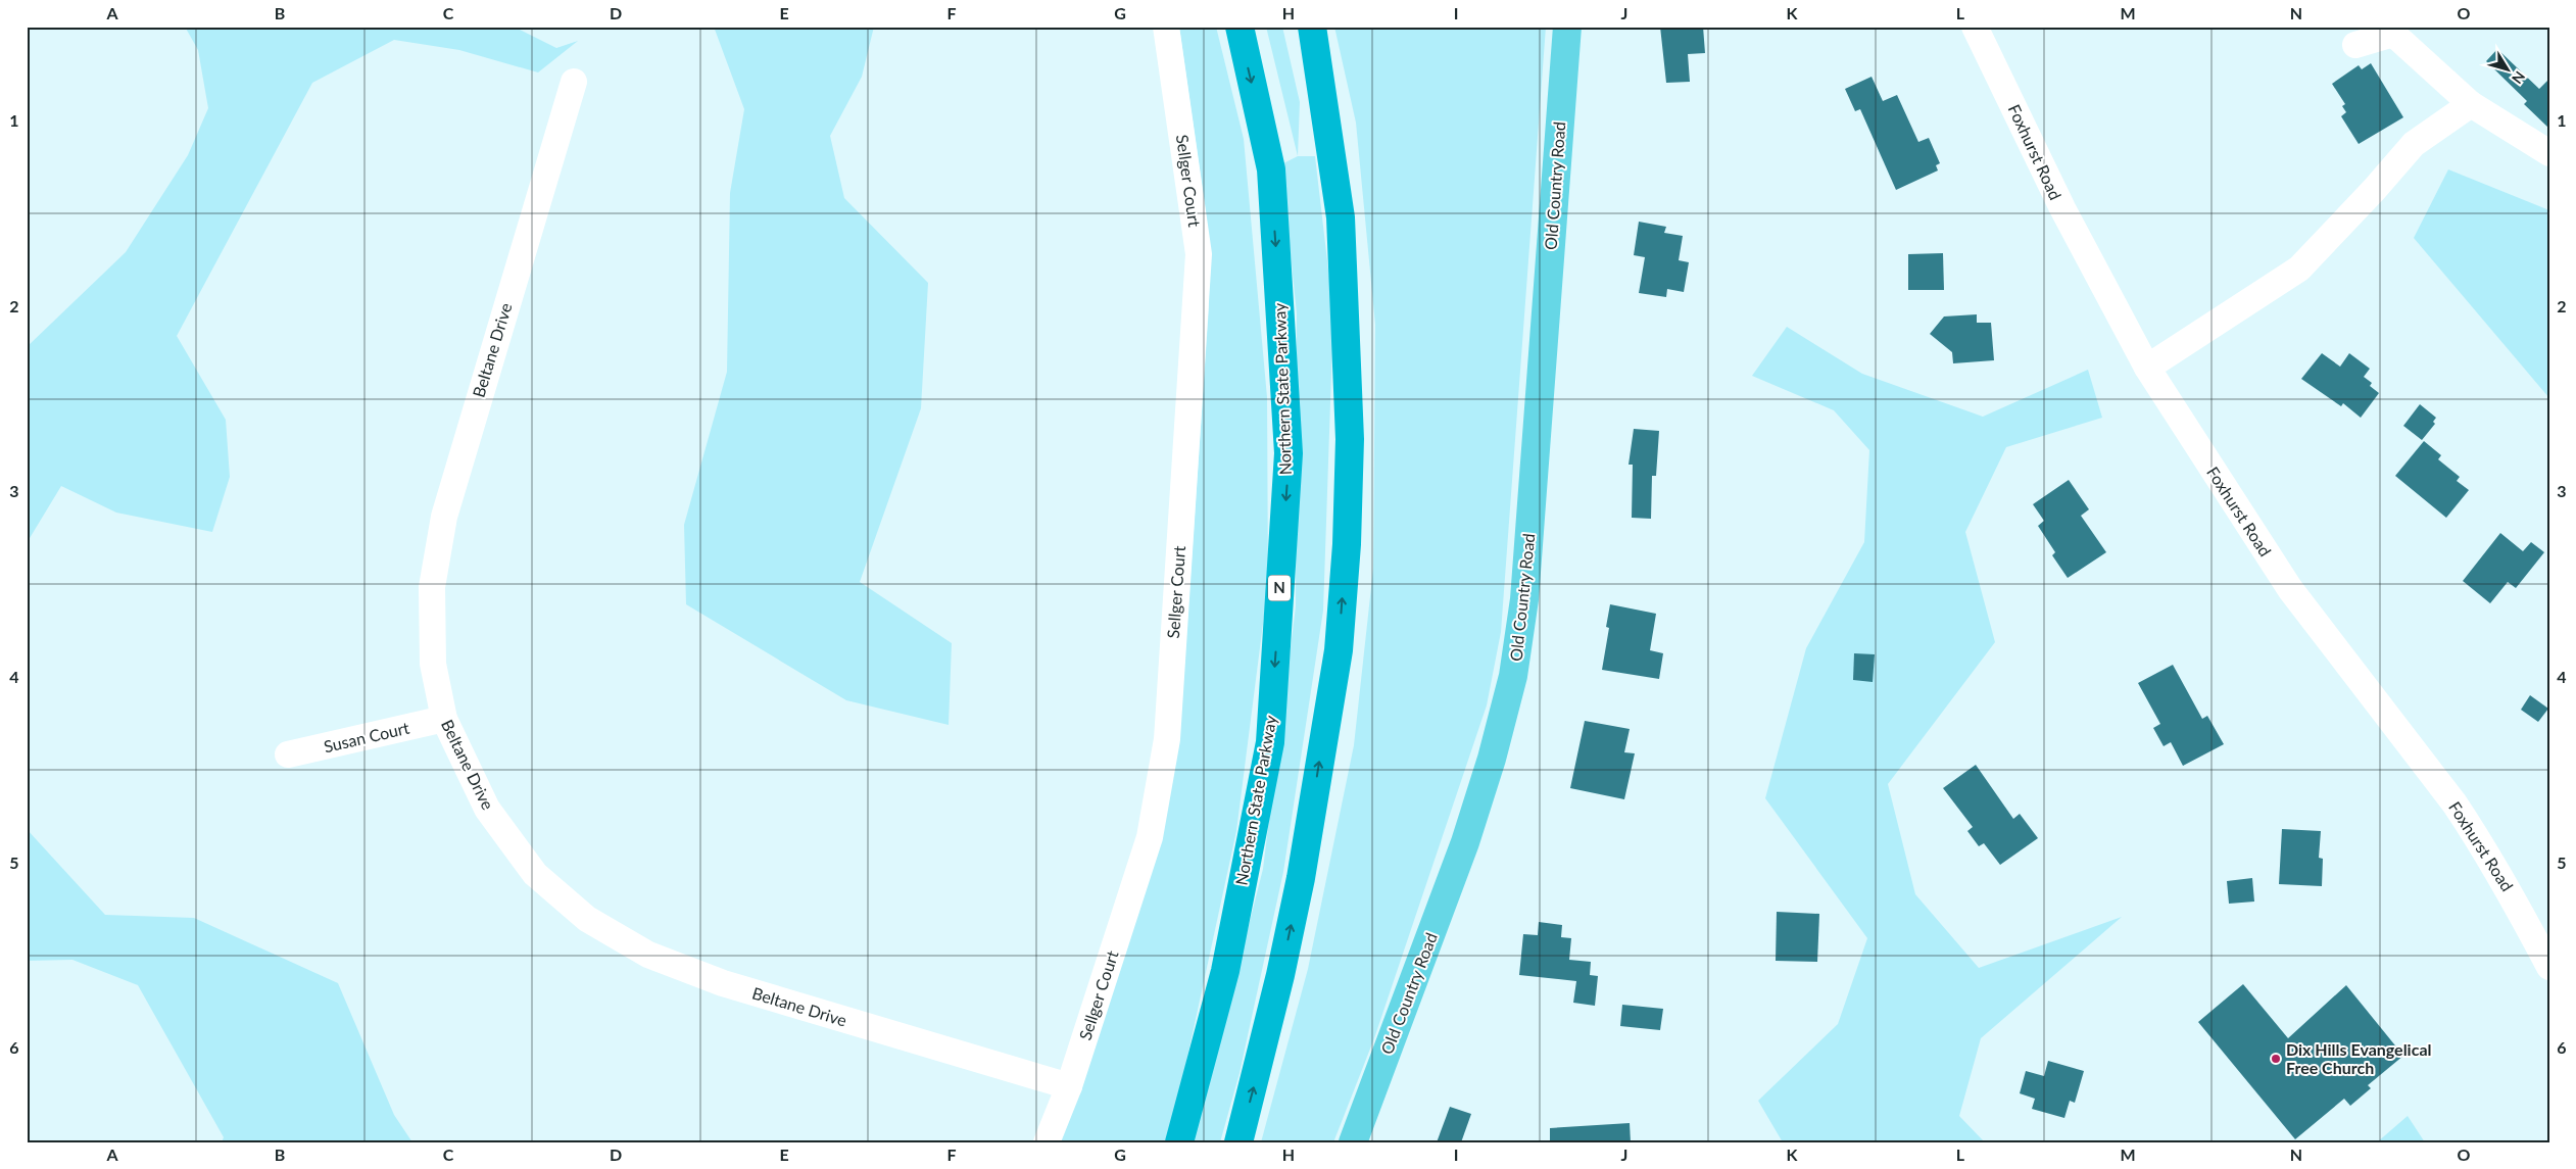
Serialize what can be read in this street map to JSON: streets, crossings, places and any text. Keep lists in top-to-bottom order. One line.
{"streets":{"highway":["Northern State Parkway","N"],"main road":["Old Country Road"],"street":["Foxhurst Road","Sellger Court","Beltane Drive","Susan Court"]},"crossings":[["Sellger Court","Beltane Drive"],["Beltane Drive","Susan Court"]],"places":["Dix Hills Evangelical Free Church"],"north":"bottom right","grid":{"columns":["A","B","C","D","E","F","G","H","I","J","K","L","M","N","O"],"rows":["1","2","3","4","5","6"]}}
